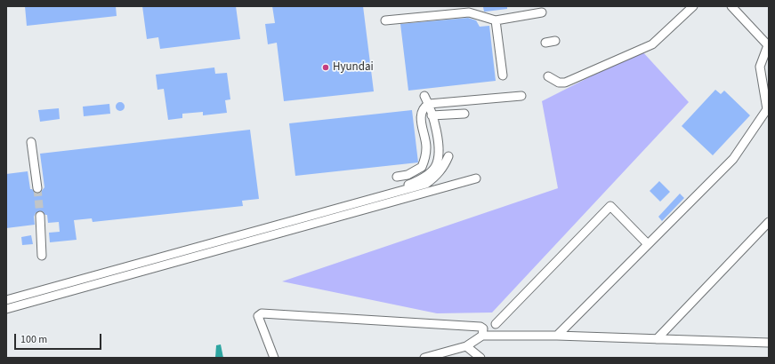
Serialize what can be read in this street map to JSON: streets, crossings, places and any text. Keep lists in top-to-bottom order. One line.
{"places":["Hyundai"],"scale_bar":"100 m"}
